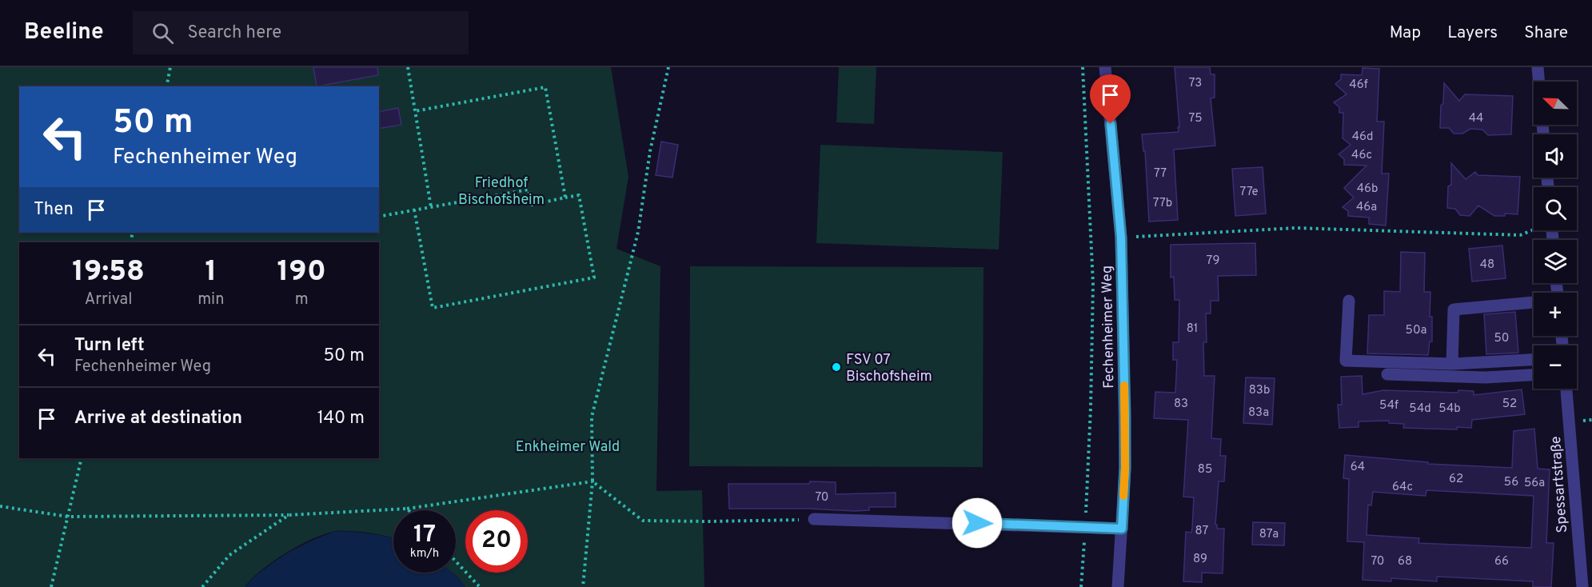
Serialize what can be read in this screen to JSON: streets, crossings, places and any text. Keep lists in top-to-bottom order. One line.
{"streets":{"street":["Fechenheimer Weg","Spessartstraße"]},"parks":["Friedhof Bischofsheim","Enkheimer Wald"],"places":["FSV 07 Bischofsheim"],"house_numbers":["73","46f","75","44","46d","46c","77","46b","77e","77b","46a","79","48","81","50a","50","83b","83","52","54f","54d","54b","83a","64","85","62","56","56a","64c","70","87","87a","89","70","68","66"],"north":"top left","page":{"header":"Beeline","search":"Search here","nav":["Map","Layers","Share"],"map_buttons":["+","−"],"turn":["50 m","Fechenheimer Weg"],"then":"Then","eta":["19:58","Arrival","1","min","190","m"],"list":[{"name":"Turn left","note":"Fechenheimer Weg","value":"50 m"},{"name":"Arrive at destination","value":"140 m"}],"speed":"17 km/h","limit":"20"}}
